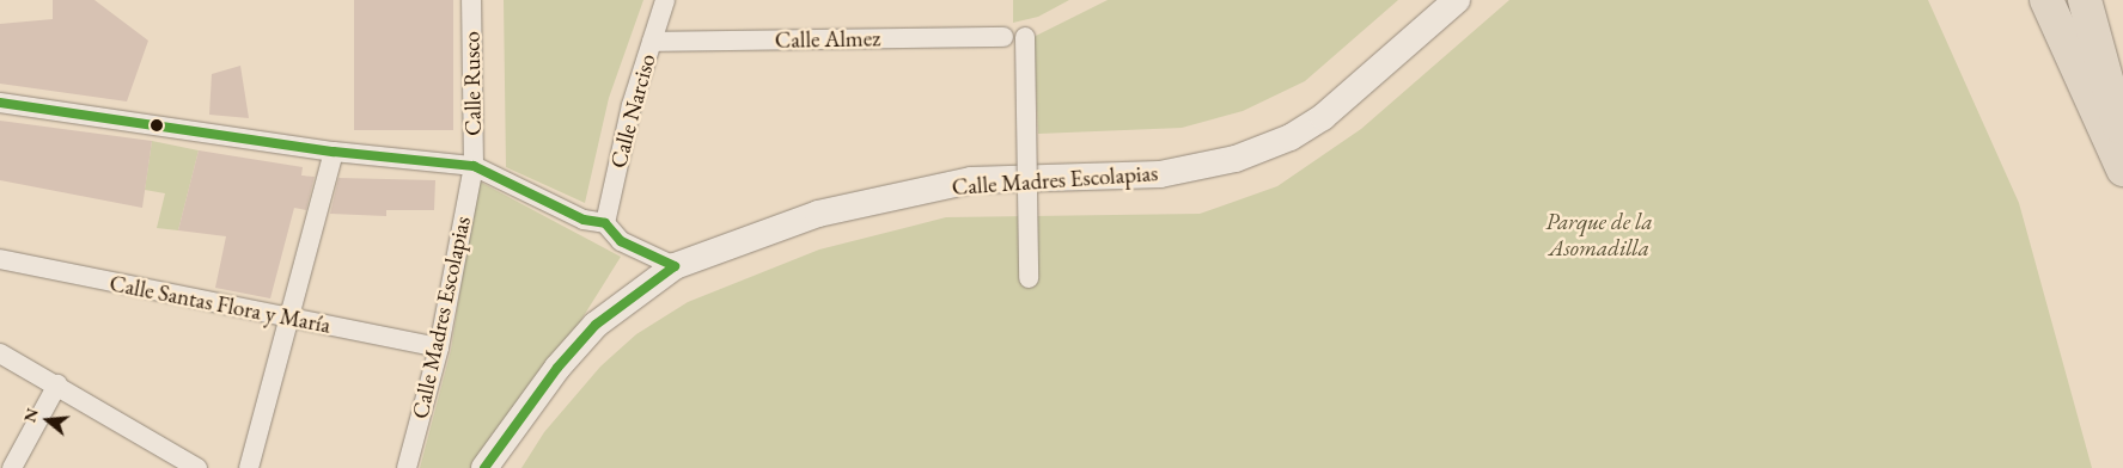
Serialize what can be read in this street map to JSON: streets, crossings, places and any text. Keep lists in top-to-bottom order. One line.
{"streets":{"street":["Calle Almez","Calle Rusco","Calle Narciso","Calle Madres Escolapias","Calle Santas Flora y María"]},"crossings":[["Calle Almez","Calle Narciso"],["Calle Rusco","Calle Madres Escolapias"],["Calle Madres Escolapias","Calle Santas Flora y María"]],"parks":["Parque de la Asomadilla"],"north":"left"}
